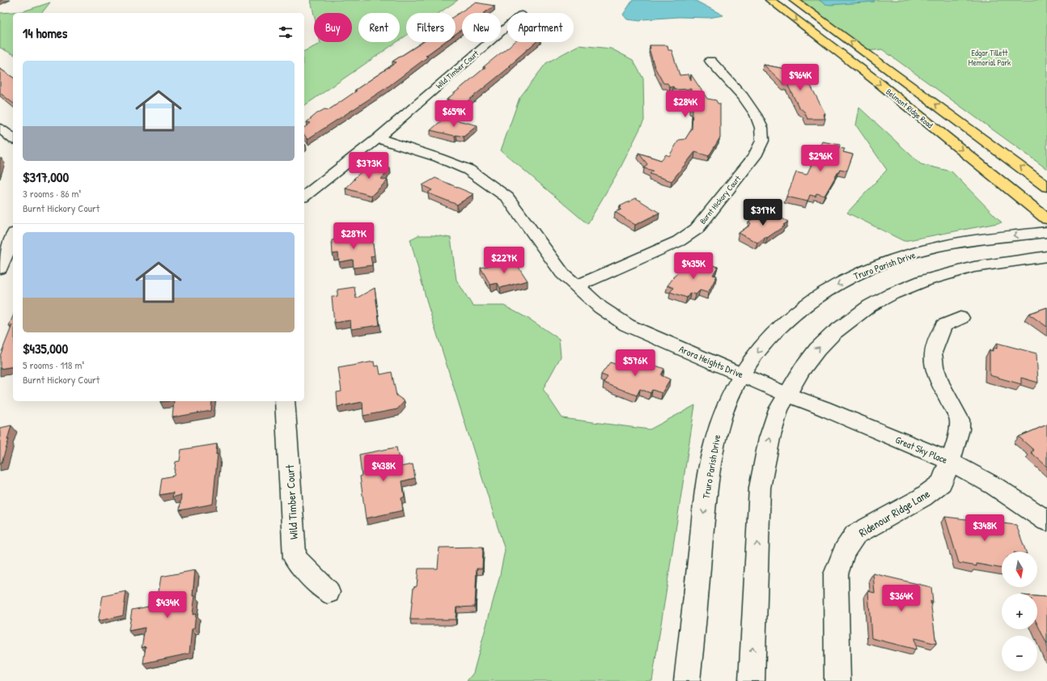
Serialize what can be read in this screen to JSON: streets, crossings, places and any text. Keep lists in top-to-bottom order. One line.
{"streets":{"main road":["Belmont Ridge Road"],"street":["Wild Timber Court","Burnt Hickory Court","Truro Parish Drive","Arora Heights Drive","Great Sky Place","Ridenour Ridge Lane"]},"crossings":[["Wild Timber Court","Arora Heights Drive"],["Burnt Hickory Court","Arora Heights Drive"],["Truro Parish Drive","Arora Heights Drive"],["Arora Heights Drive","Great Sky Place"],["Great Sky Place","Ridenour Ridge Lane"]],"one_way":["Truro Parish Drive"],"parks":["Edgar Tillett Memorial Park"],"north":"bottom","page":{"chip":["Buy","Rent","Filters","New","Apartment"],"heading":"14 homes","list":[{"name":"$317,000","note":"3 rooms · 86 m² · Burnt Hickory Court"},{"name":"$435,000","note":"5 rooms · 118 m² · Burnt Hickory Court"}],"price":["$964K","$284K","$659K","$296K","$373K","$317K","$287K","$227K","$435K","$576K","$438K","$348K","$364K","$434K"],"map_buttons":["+","−"]}}
